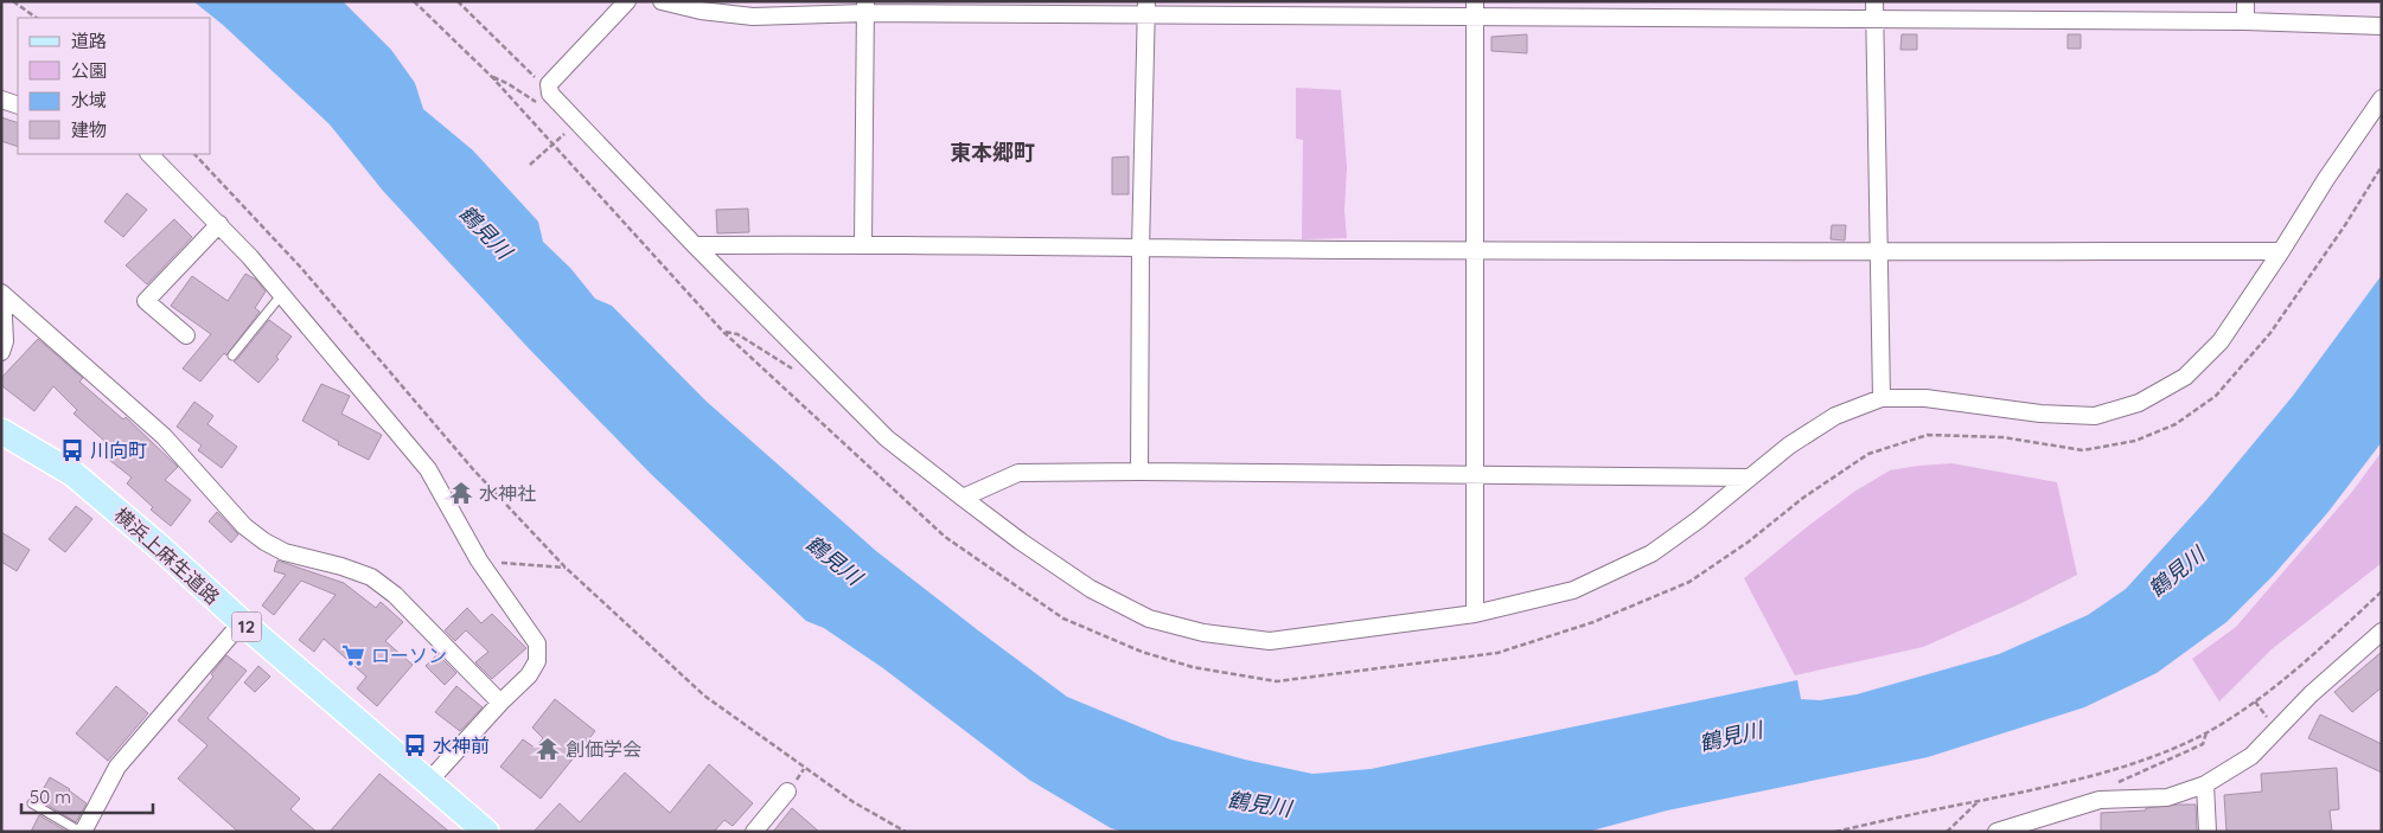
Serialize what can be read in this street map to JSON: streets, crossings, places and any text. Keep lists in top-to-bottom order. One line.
{"streets":{"main road":["横浜上麻生道路","12"]},"districts":["東本郷町"],"water":["鶴見川"],"places":{"bus stop":["川向町","水神前"],"temple":["水神社","創価学会"],"supermarket":["ローソン"]},"legend":["道路","公園","水域","建物"],"scale_bar":"50 m"}
